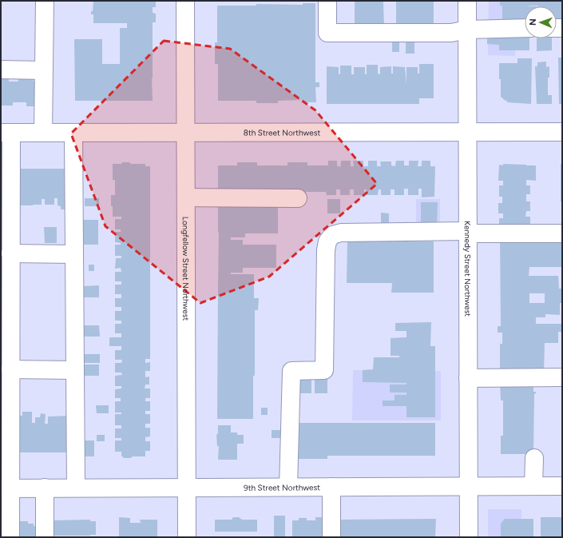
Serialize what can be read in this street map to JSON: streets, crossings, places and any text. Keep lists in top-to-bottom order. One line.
{"streets":{"street":["8th Street Northwest","Longfellow Street Northwest","Kennedy Street Northwest","9th Street Northwest"]},"crossings":[["8th Street Northwest","Longfellow Street Northwest"],["8th Street Northwest","Kennedy Street Northwest"],["Longfellow Street Northwest","9th Street Northwest"],["Kennedy Street Northwest","9th Street Northwest"]],"north":"left"}
